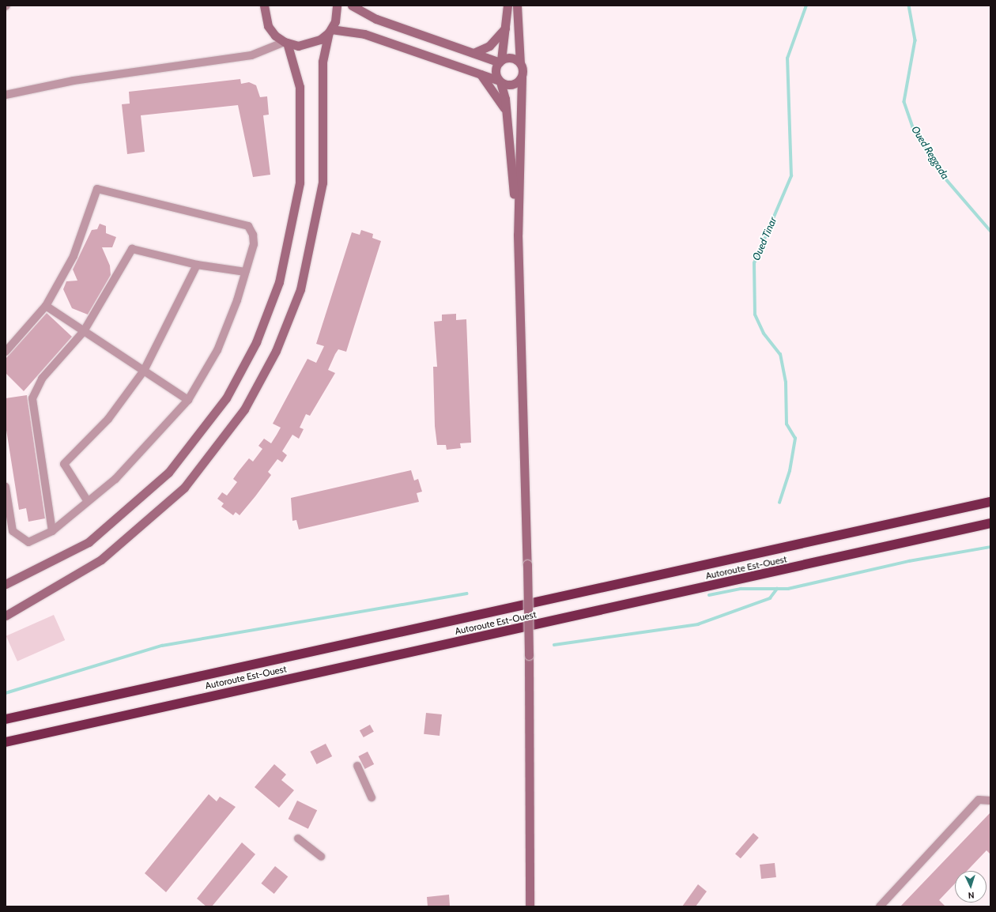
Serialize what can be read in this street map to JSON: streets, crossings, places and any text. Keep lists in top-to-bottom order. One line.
{"streets":{"highway":["Autoroute Est-Ouest"]},"water":["Oued Reggada","Oued Tinar"],"north":"bottom"}
